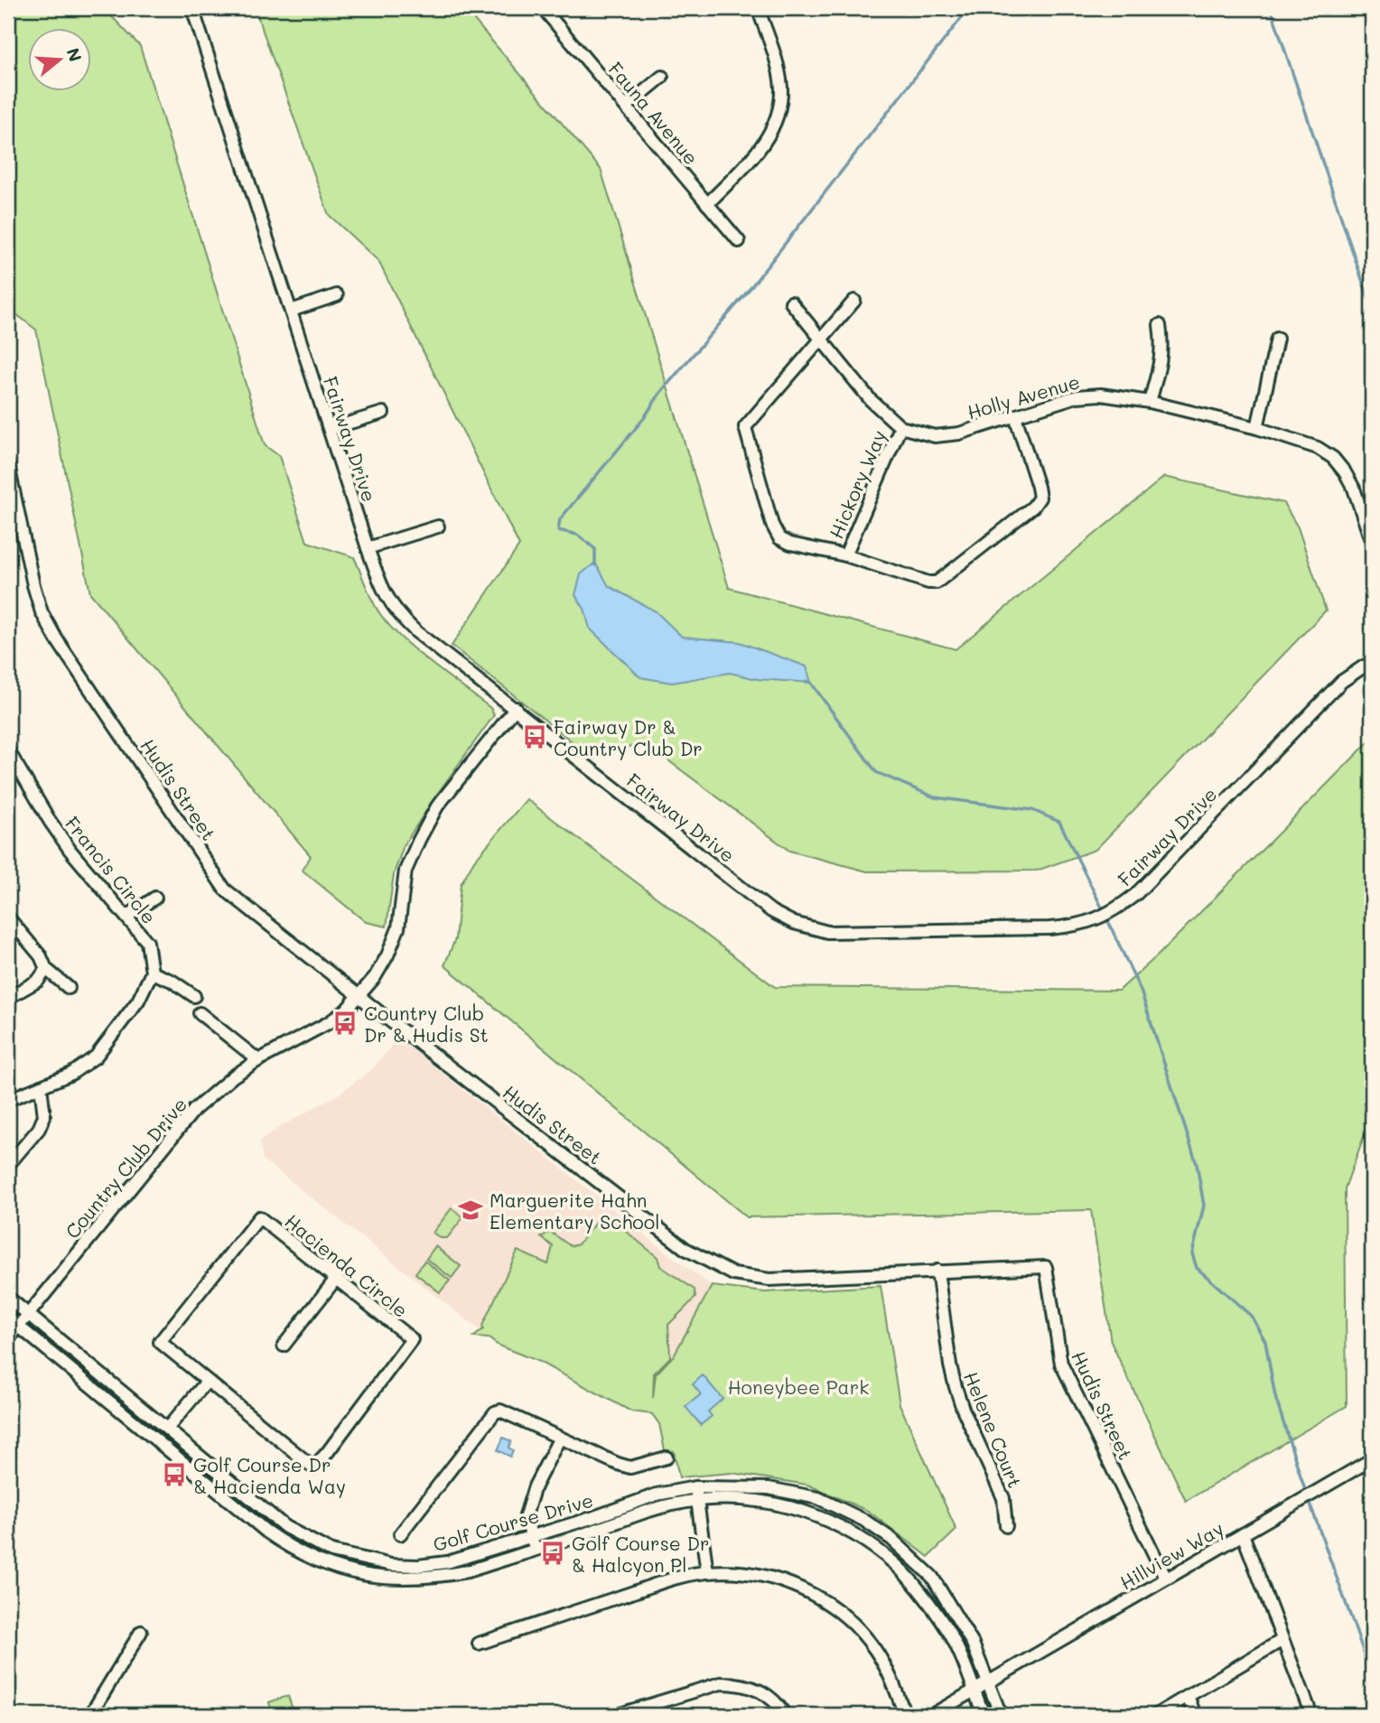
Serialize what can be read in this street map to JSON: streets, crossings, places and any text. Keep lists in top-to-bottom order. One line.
{"streets":{"street":["Fauna Avenue","Holly Avenue","Fairway Drive","Hickory Way","Hudis Street","Francis Circle","Country Club Drive","Hacienda Circle","Helene Court","Golf Course Drive","Hillview Way"]},"crossings":[["Holly Avenue","Hickory Way"],["Fairway Drive","Country Club Drive"],["Hudis Street","Country Club Drive"],["Hudis Street","Helene Court"],["Hudis Street","Hillview Way"],["Country Club Drive","Golf Course Drive"],["Golf Course Drive","Hillview Way"]],"parks":["Honeybee Park"],"places":{"bus stop":["Fairway Dr & Country Club Dr","Country Club Dr & Hudis St","Golf Course Dr & Hacienda Way","Golf Course Dr & Halcyon Pl"],"school or university":["Marguerite Hahn Elementary School"]},"north":"right"}
